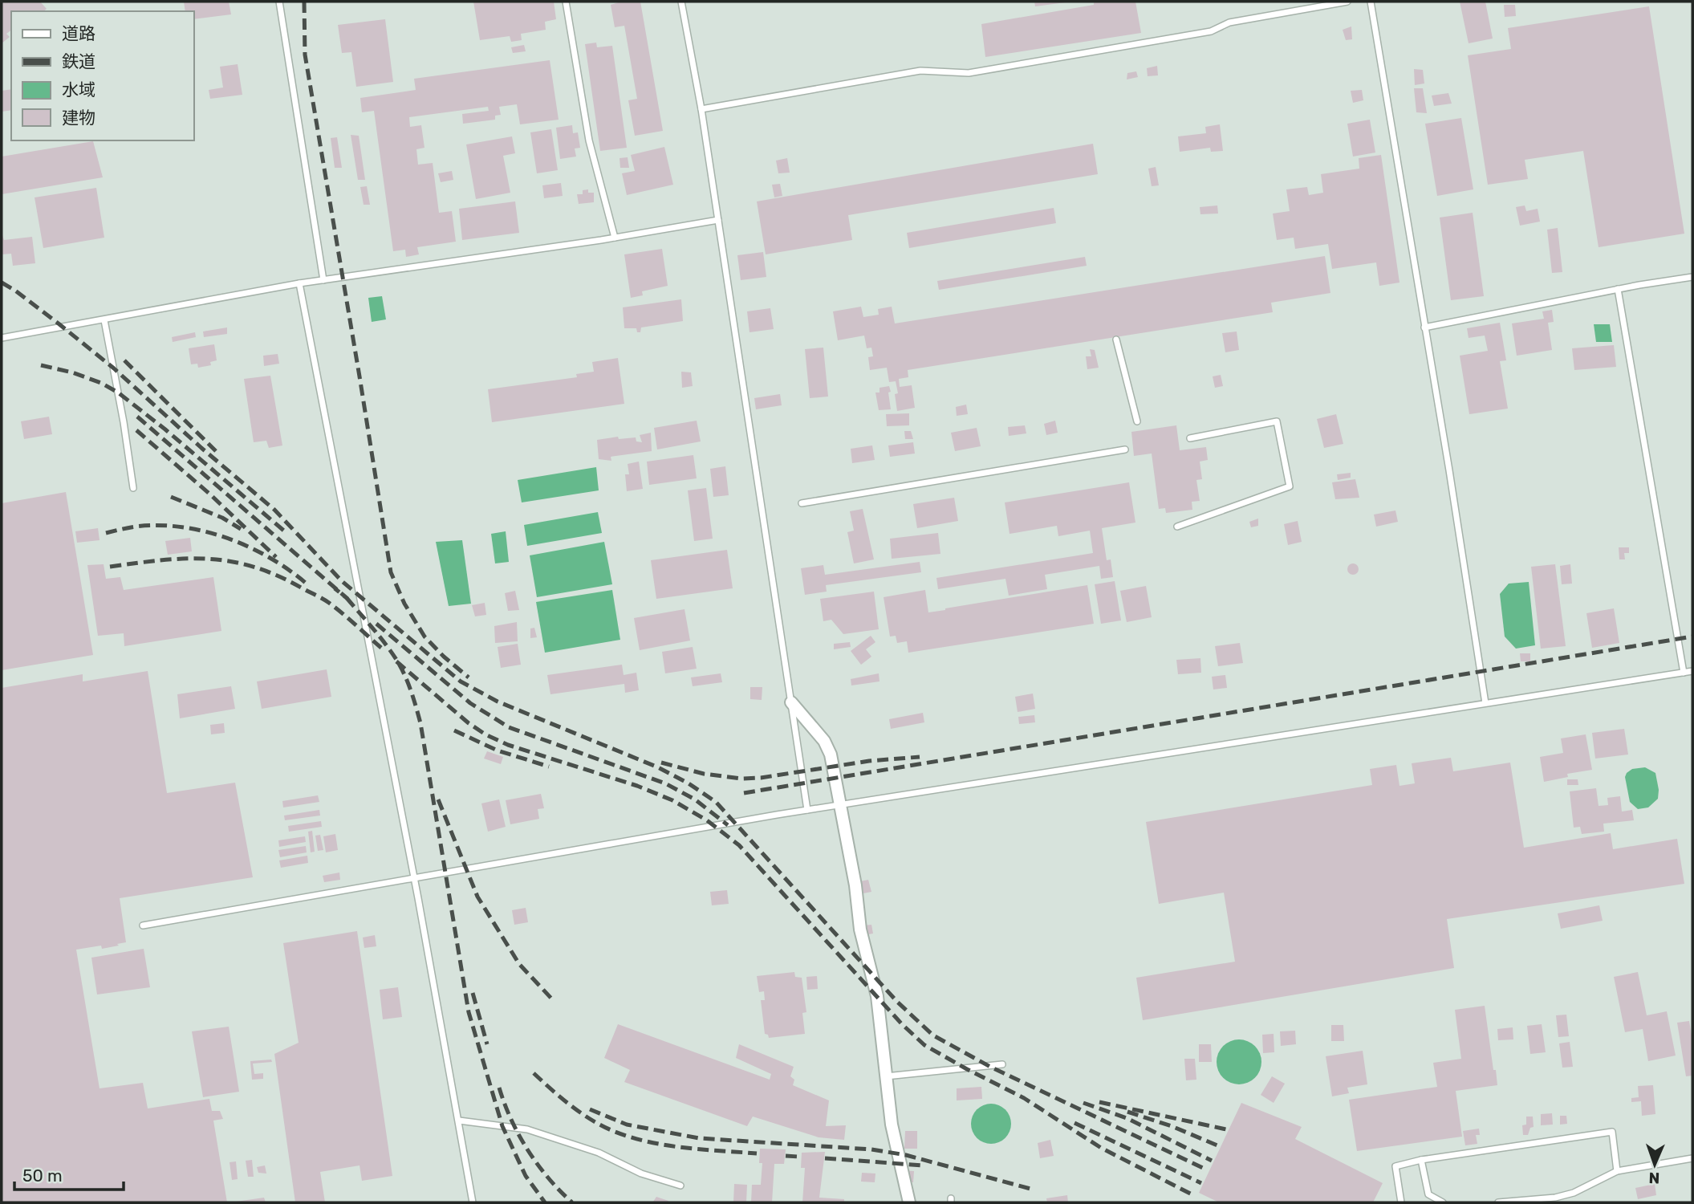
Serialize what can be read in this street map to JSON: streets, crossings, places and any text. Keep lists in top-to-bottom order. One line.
{"legend":["道路","鉄道","水域","建物"],"scale_bar":"50 m","north":"bottom"}
